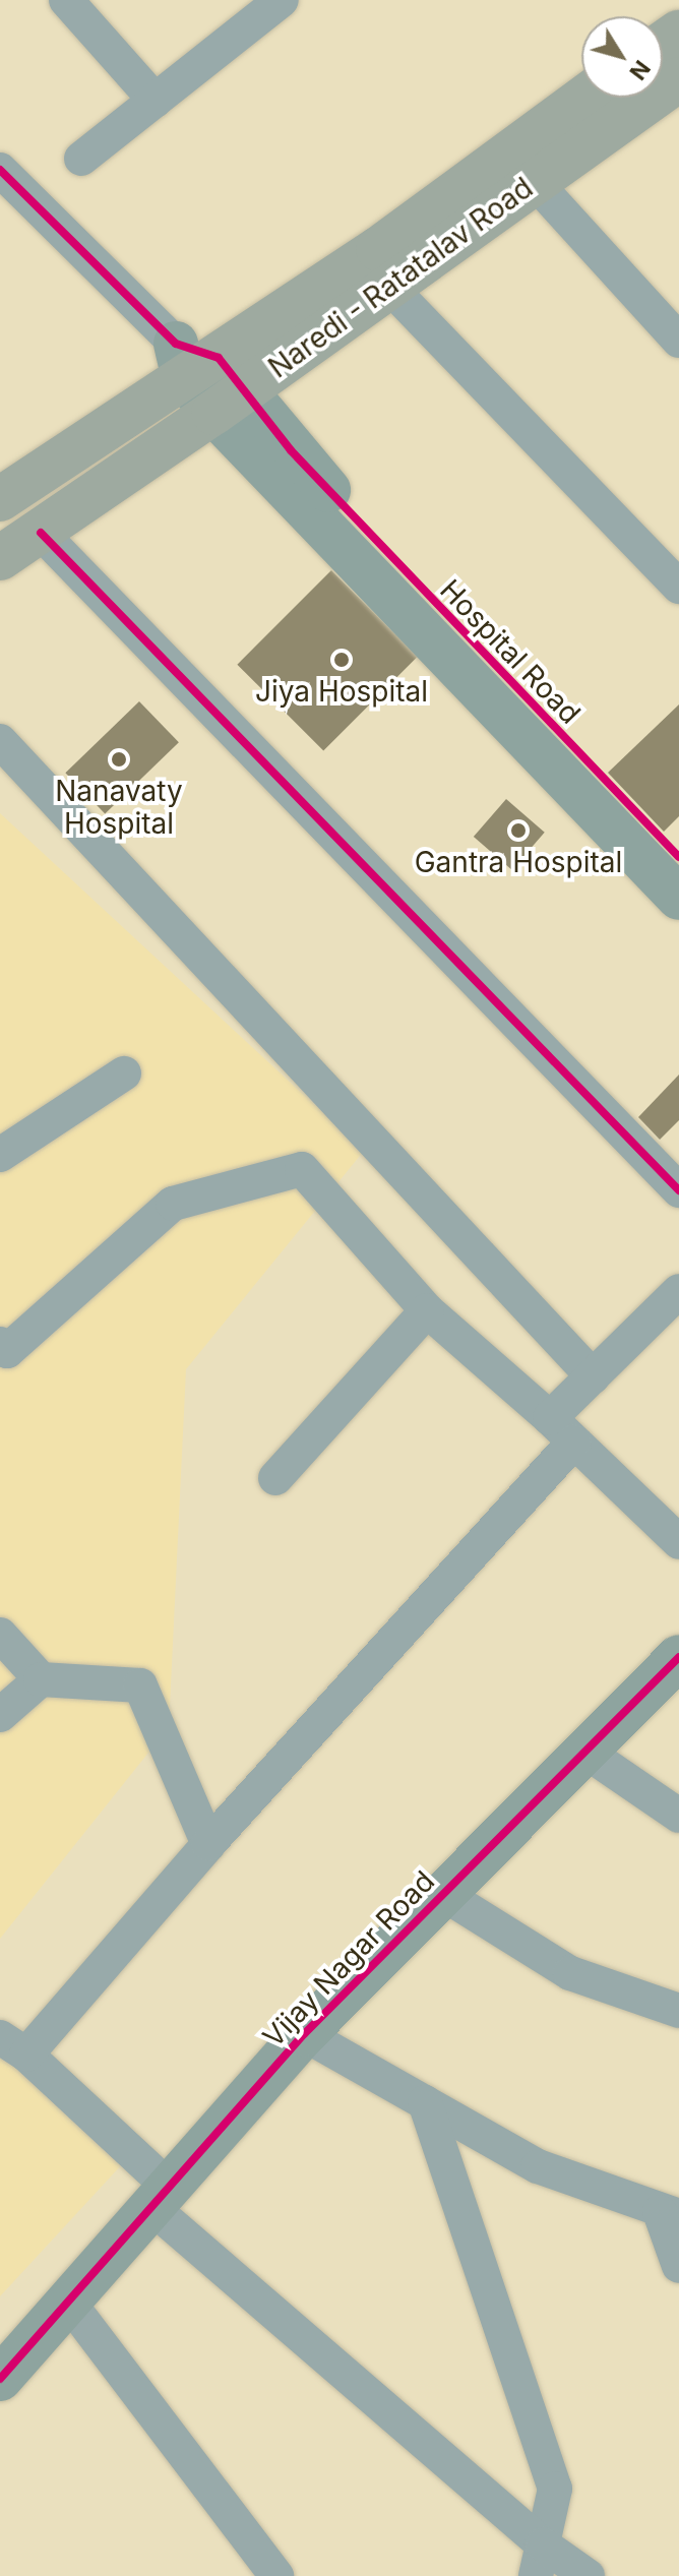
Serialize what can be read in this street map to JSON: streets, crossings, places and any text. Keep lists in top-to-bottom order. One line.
{"streets":{"main road":["Naredi - Ratatalav Road"],"street":["Hospital Road","Vijay Nagar Road"]},"crossings":[["Naredi - Ratatalav Road","Hospital Road"]],"places":["Jiya Hospital","Nanavaty Hospital","Gantra Hospital"],"north":"bottom right"}
